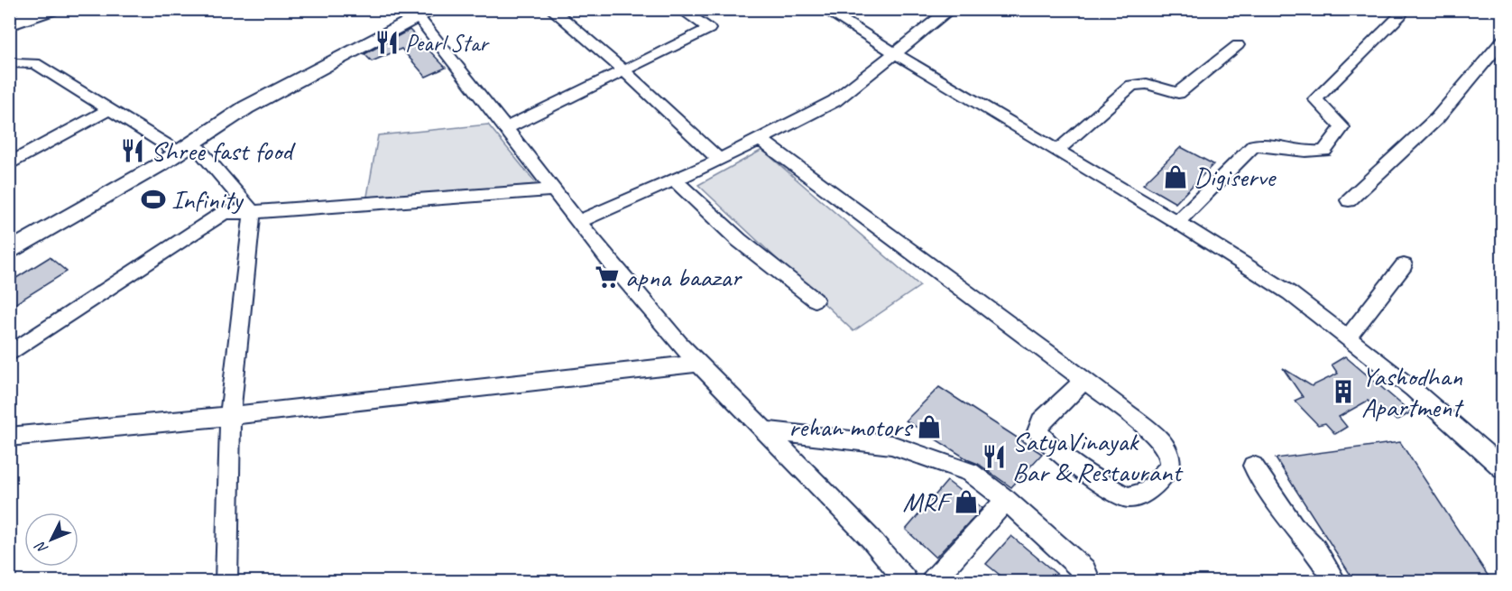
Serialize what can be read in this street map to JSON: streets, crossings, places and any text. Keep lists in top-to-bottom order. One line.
{"places":{"restaurant":["Pearl Star","Shree fast food","SatyaVinayak Bar & Restaurant"],"shop":["Digiserve","rehan motors","MRF"],"sports":["Infinity"],"supermarket":["apna baazar"],"building":["Yashodhan Apartment"]},"north":"bottom left"}
